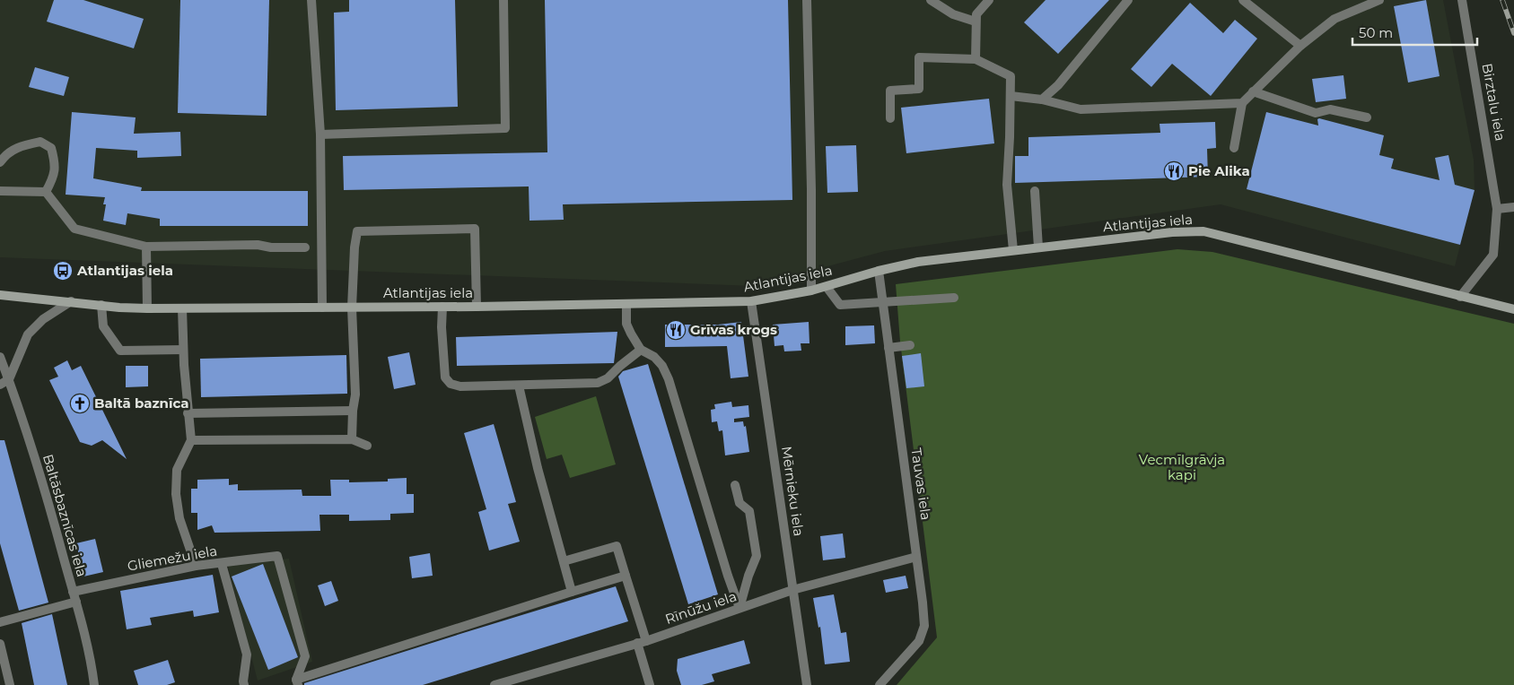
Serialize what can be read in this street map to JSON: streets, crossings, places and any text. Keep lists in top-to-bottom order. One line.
{"streets":{"main road":["Atlantijas iela"],"street":["Birztalu iela","Tauvas iela","Mērnieku iela","Baltāsbaznīcas iela","Gliemežu iela","Rīnūžu iela"]},"crossings":[["Birztalu iela","Atlantijas iela"],["Atlantijas iela","Tauvas iela"],["Atlantijas iela","Mērnieku iela"],["Tauvas iela","Rīnūžu iela"],["Mērnieku iela","Rīnūžu iela"],["Baltāsbaznīcas iela","Gliemežu iela"]],"parks":["Vecmīlgrāvja kapi"],"places":{"restaurant":["Pie Alika","Grīvas krogs"],"bus stop":["Atlantijas iela"],"church":["Baltā baznīca"]},"scale_bar":"50 m"}
